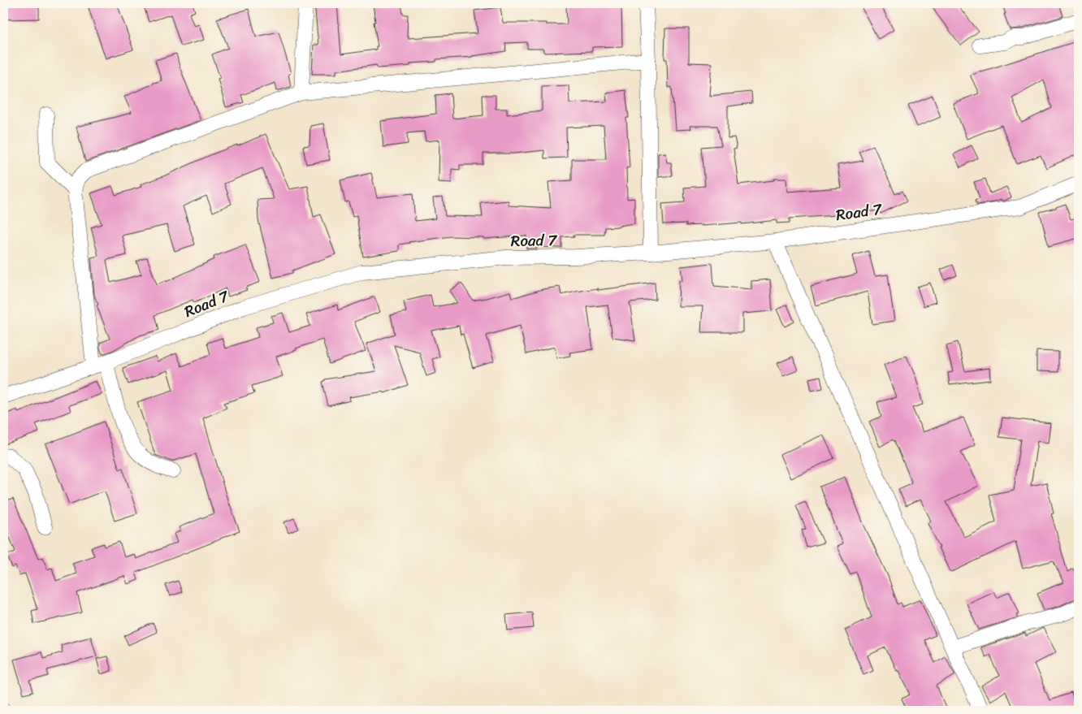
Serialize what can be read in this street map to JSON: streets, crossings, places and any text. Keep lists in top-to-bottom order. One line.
{"streets":{"street":["Road 7"]}}
